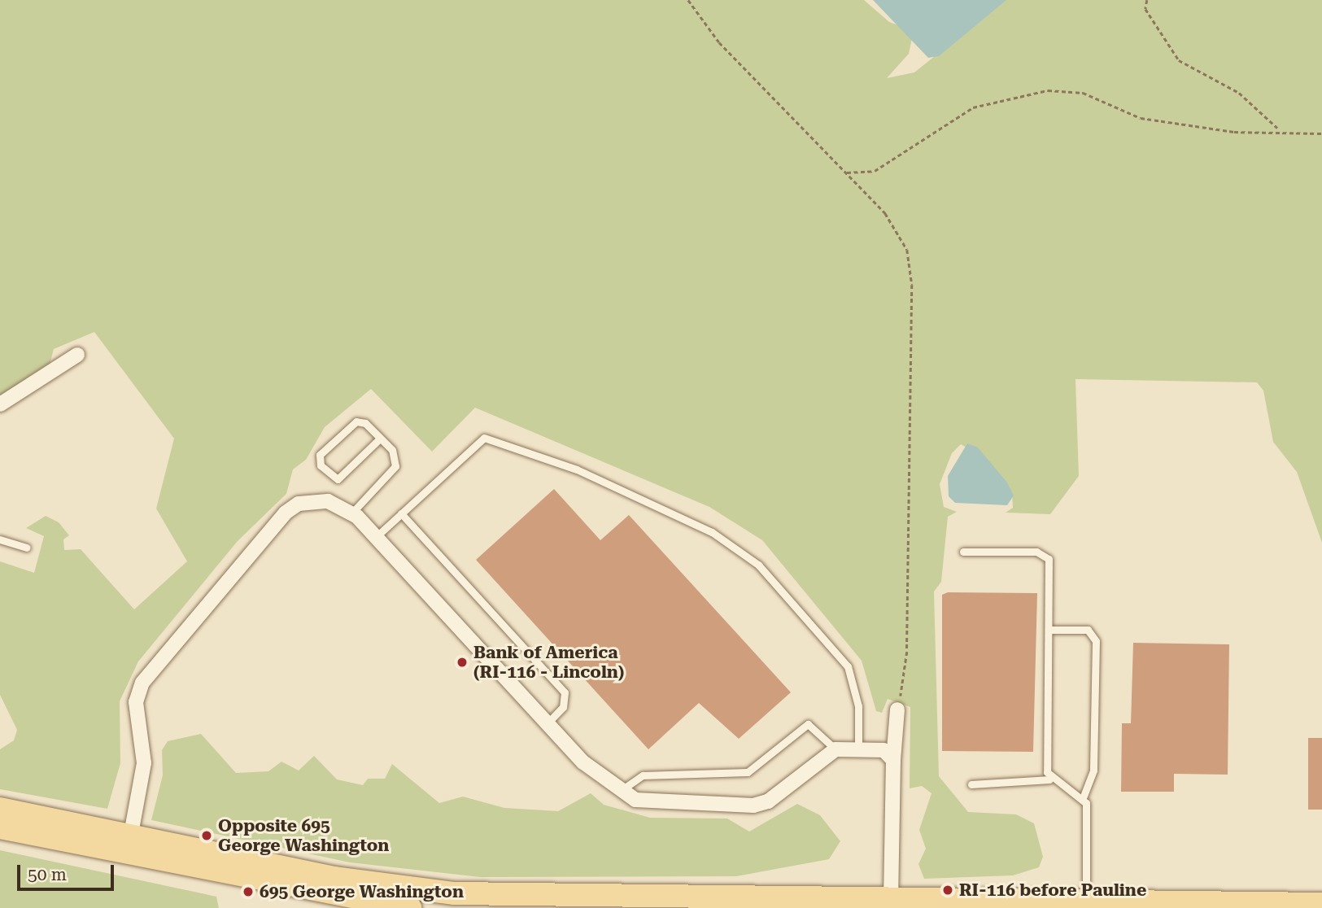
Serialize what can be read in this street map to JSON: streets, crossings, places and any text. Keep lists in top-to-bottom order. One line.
{"places":["Bank of America (RI-116 - Lincoln)","Opposite 695 George Washington","RI-116 before Pauline","695 George Washington"],"scale_bar":"50 m"}
